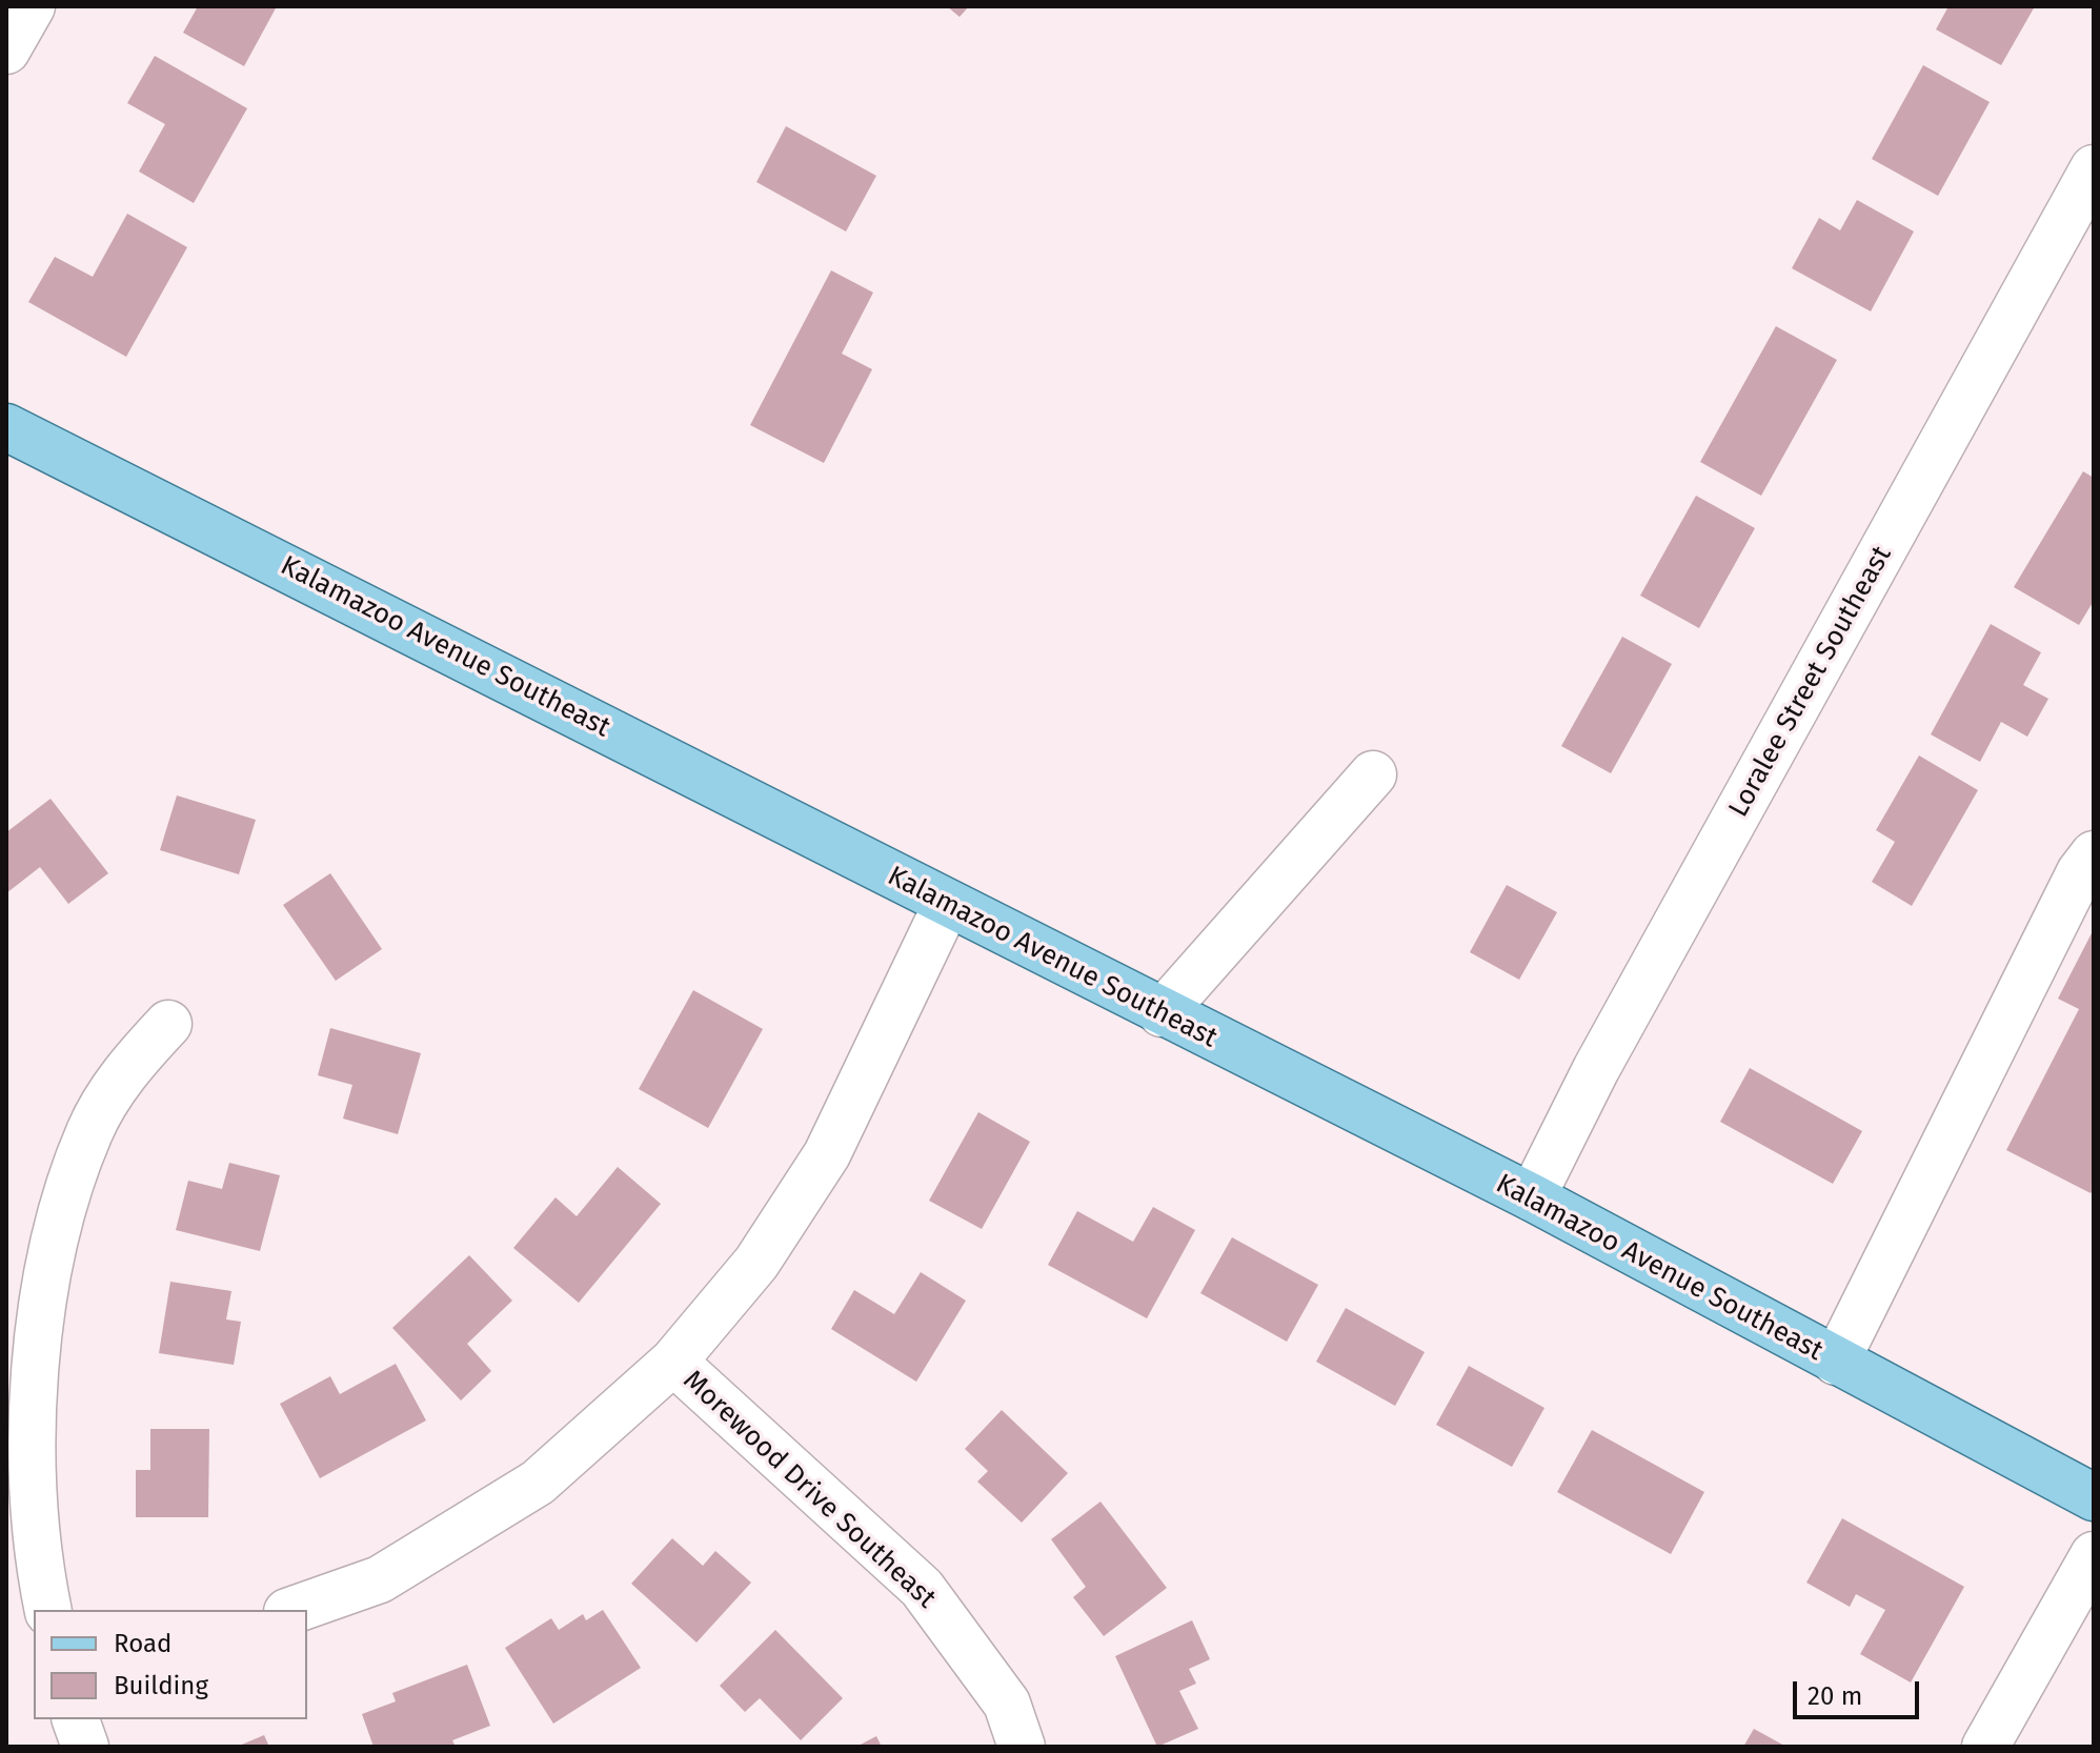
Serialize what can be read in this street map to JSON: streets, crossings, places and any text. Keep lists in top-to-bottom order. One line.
{"streets":{"main road":["Kalamazoo Avenue Southeast"],"street":["Loralee Street Southeast","Morewood Drive Southeast"]},"crossings":[["Kalamazoo Avenue Southeast","Loralee Street Southeast"]],"legend":["Road","Building"],"scale_bar":"20 m"}
